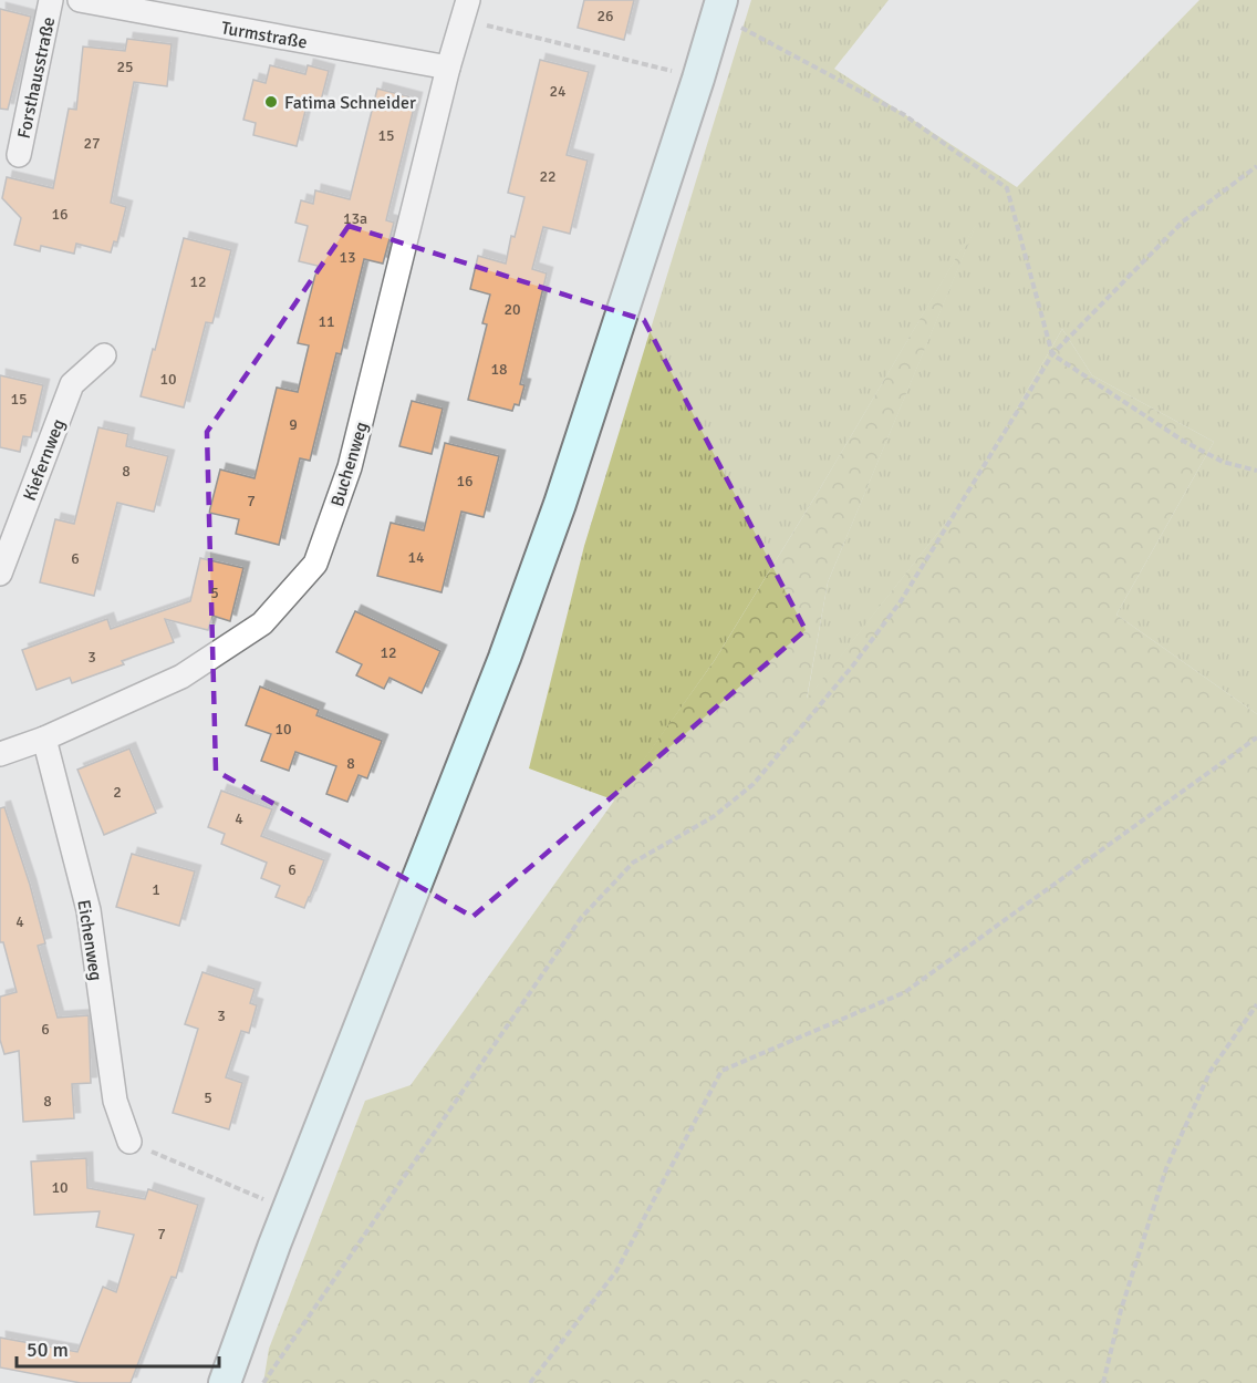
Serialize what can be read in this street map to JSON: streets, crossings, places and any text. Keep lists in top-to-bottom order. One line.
{"streets":{"street":["Turmstraße","Forsthausstraße","Kiefernweg","Buchenweg","Eichenweg"]},"crossings":[["Turmstraße","Buchenweg"],["Buchenweg","Eichenweg"]],"places":["Fatima Schneider"],"house_numbers":["26","25","24","15","27","22","16","13a","13","12","20","11","18","10","15","9","8","16","7","14","6","5","12","3","10","8","2","4","6","1","4","3","6","5","8","10","7"],"scale_bar":"50 m"}
